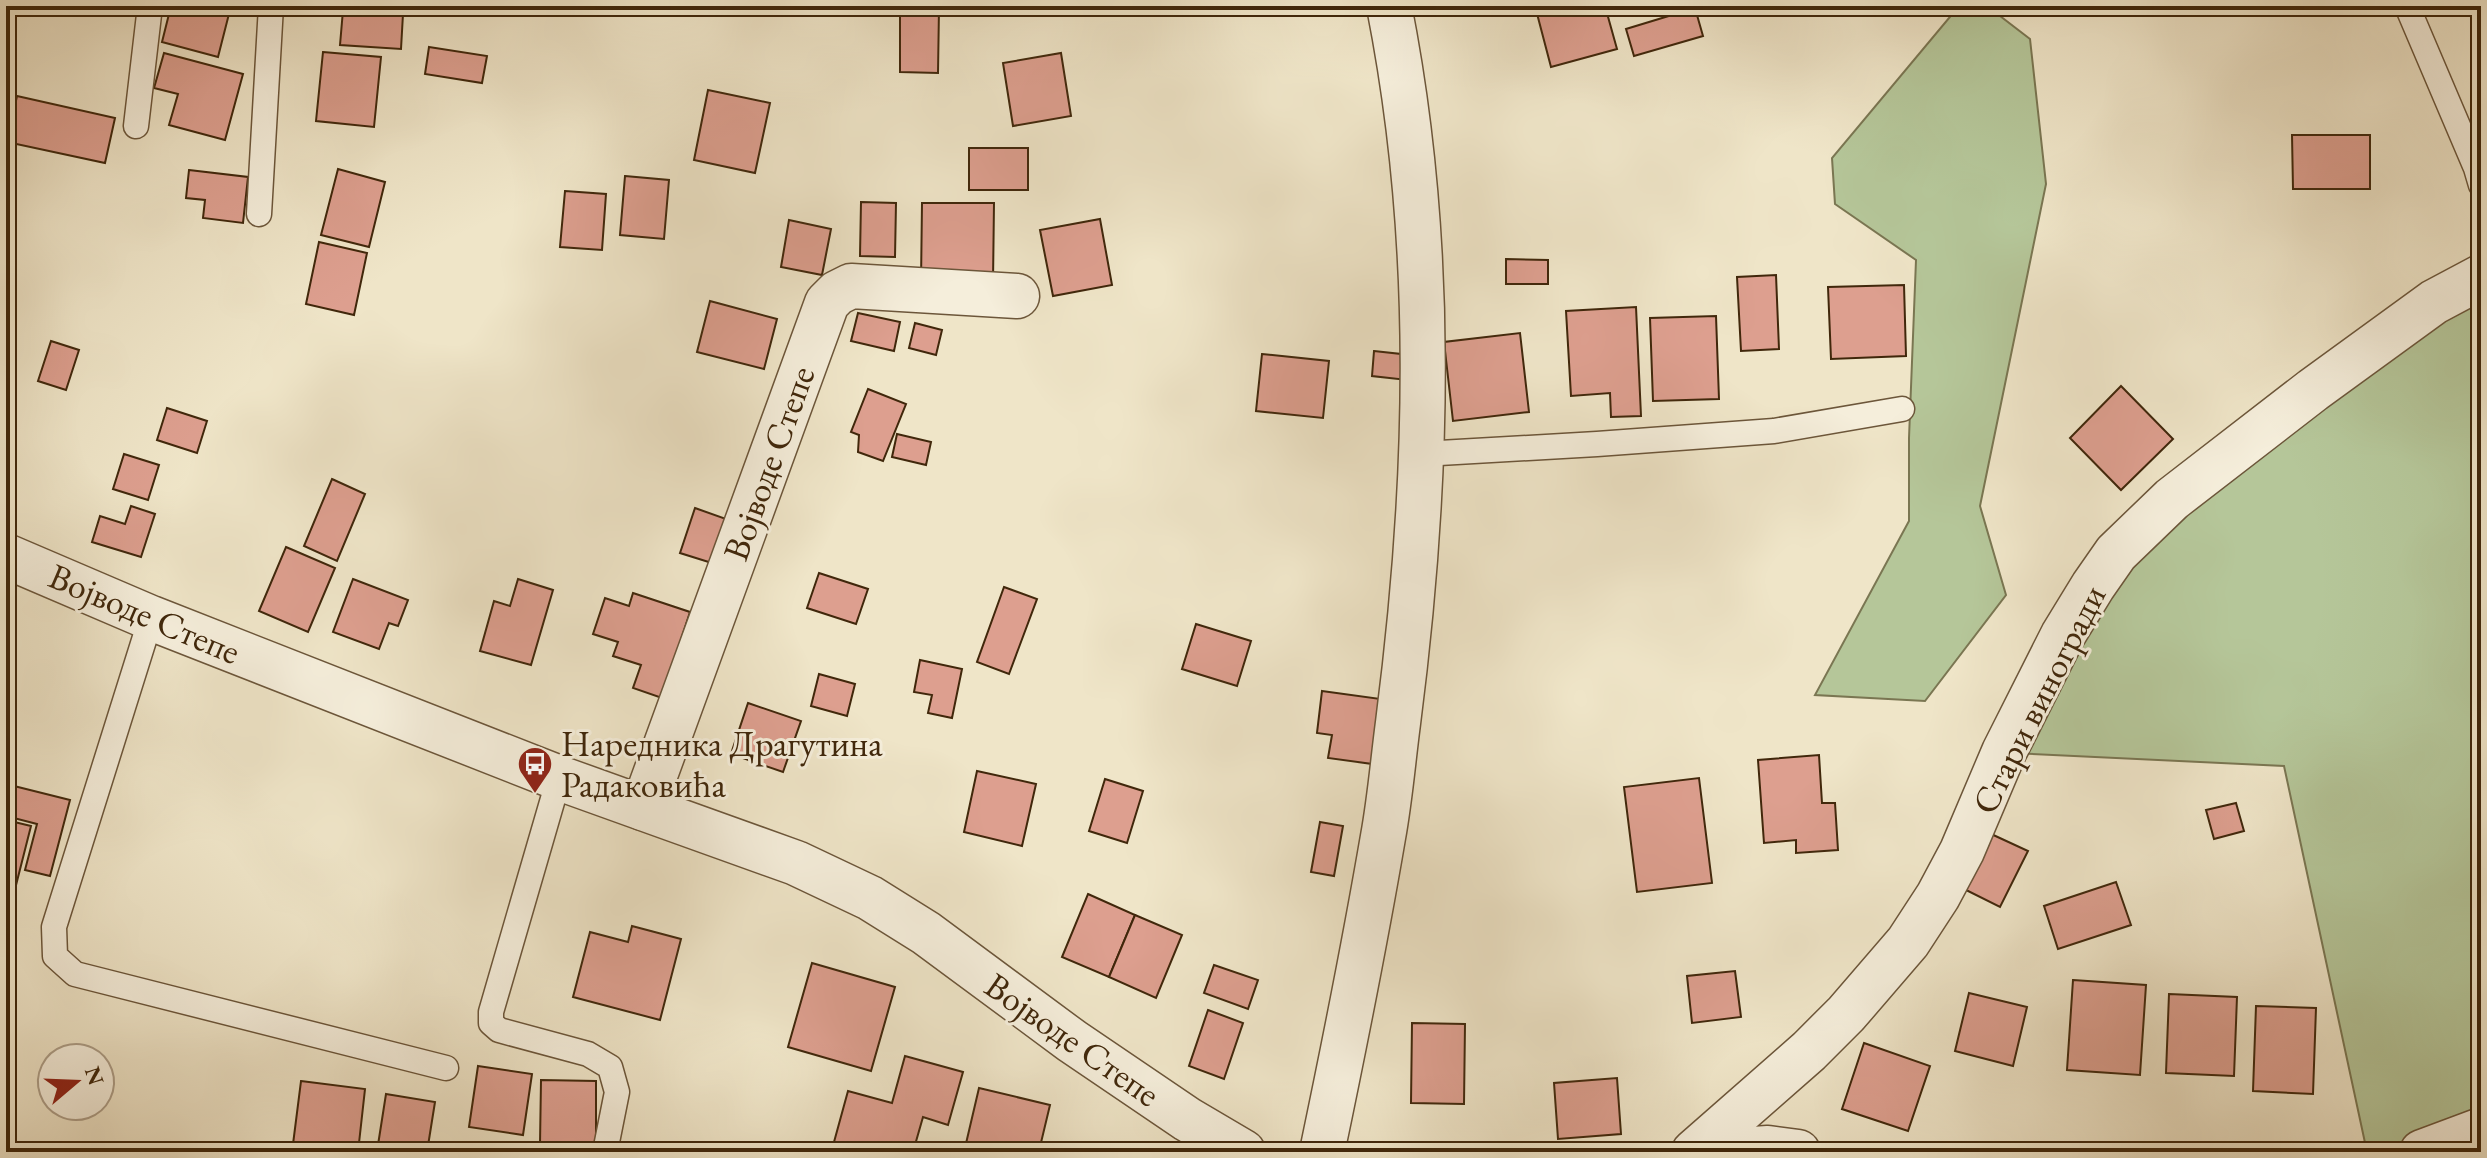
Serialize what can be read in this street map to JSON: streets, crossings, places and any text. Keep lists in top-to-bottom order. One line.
{"streets":{"street":["Војводе Степе","Стари виногради"]},"places":{"bus stop":["Наредника Драгутина Радаковића"]},"north":"right"}
